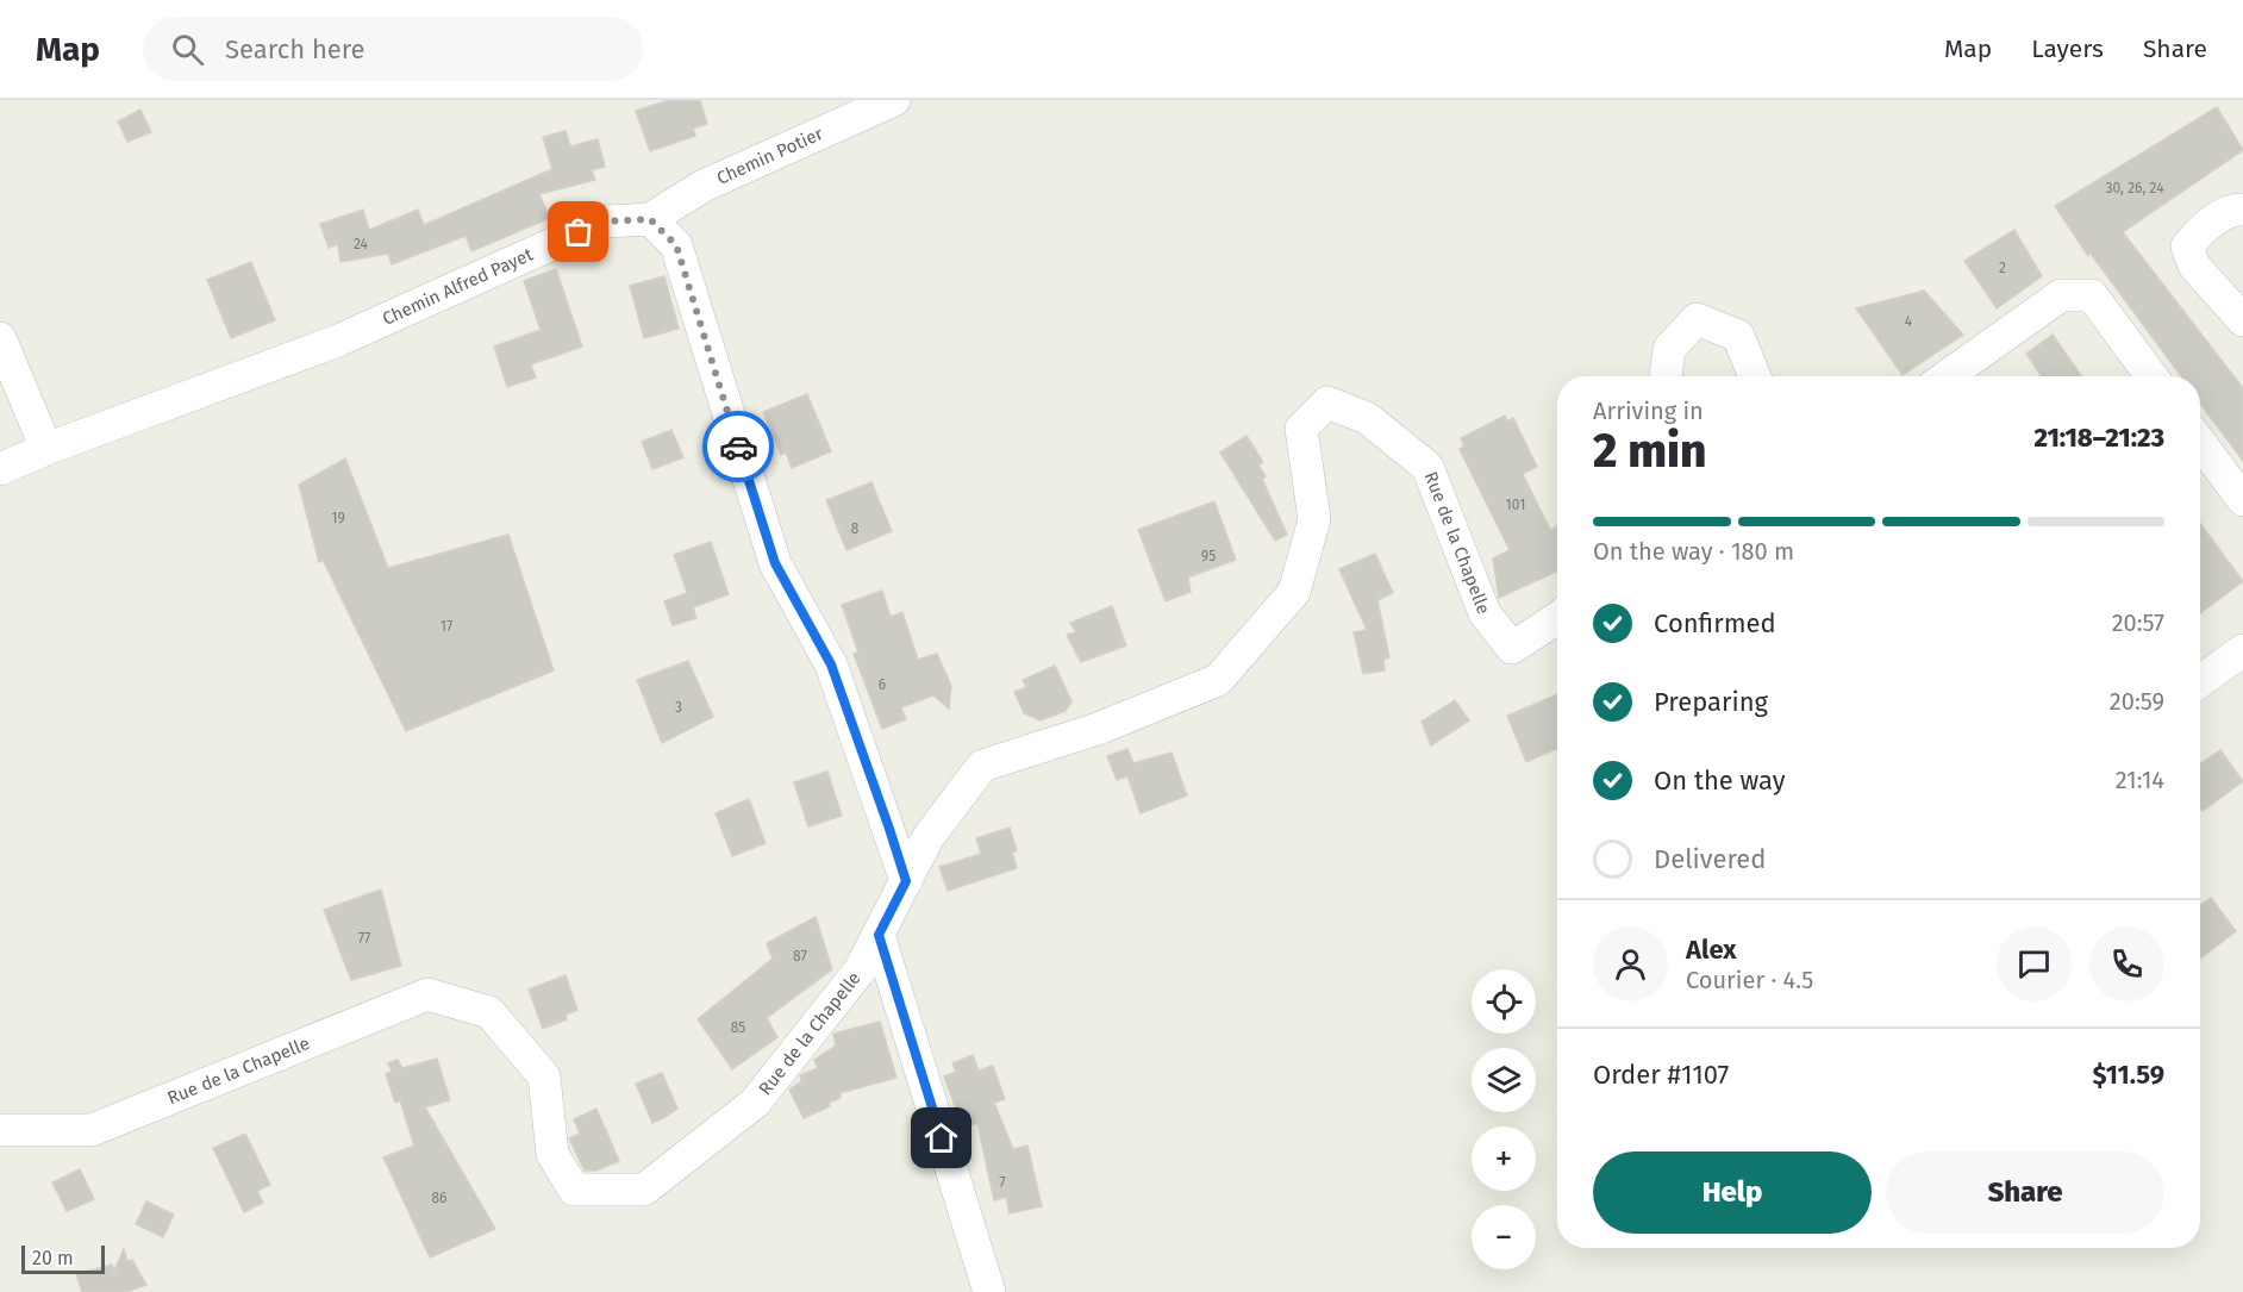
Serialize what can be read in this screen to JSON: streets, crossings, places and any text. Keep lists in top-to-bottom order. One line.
{"streets":{"street":["Chemin Potier","Chemin Alfred Payet","Rue de la Chapelle"]},"crossings":[["Chemin Potier","Chemin Alfred Payet"]],"house_numbers":["30, 26, 24","24","2","4","101","19","8","95","17","6","3","77","87","85","7","86"],"scale_bar":"20 m","page":{"header":"Map","search":"Search here","nav":["Map","Layers","Share"],"heading":["2 min","Arriving in","21:18–21:23"],"panel":["Alex","Courier · 4.5","Order #1107","$11.59"],"bar":"On the way · 180 m","list":[["Confirmed","20:57"],["Preparing","20:59"],["On the way","21:14"],"Delivered"],"map_buttons":["+","−"],"buttons":["Help","Share"],"scale":"20 m"}}
